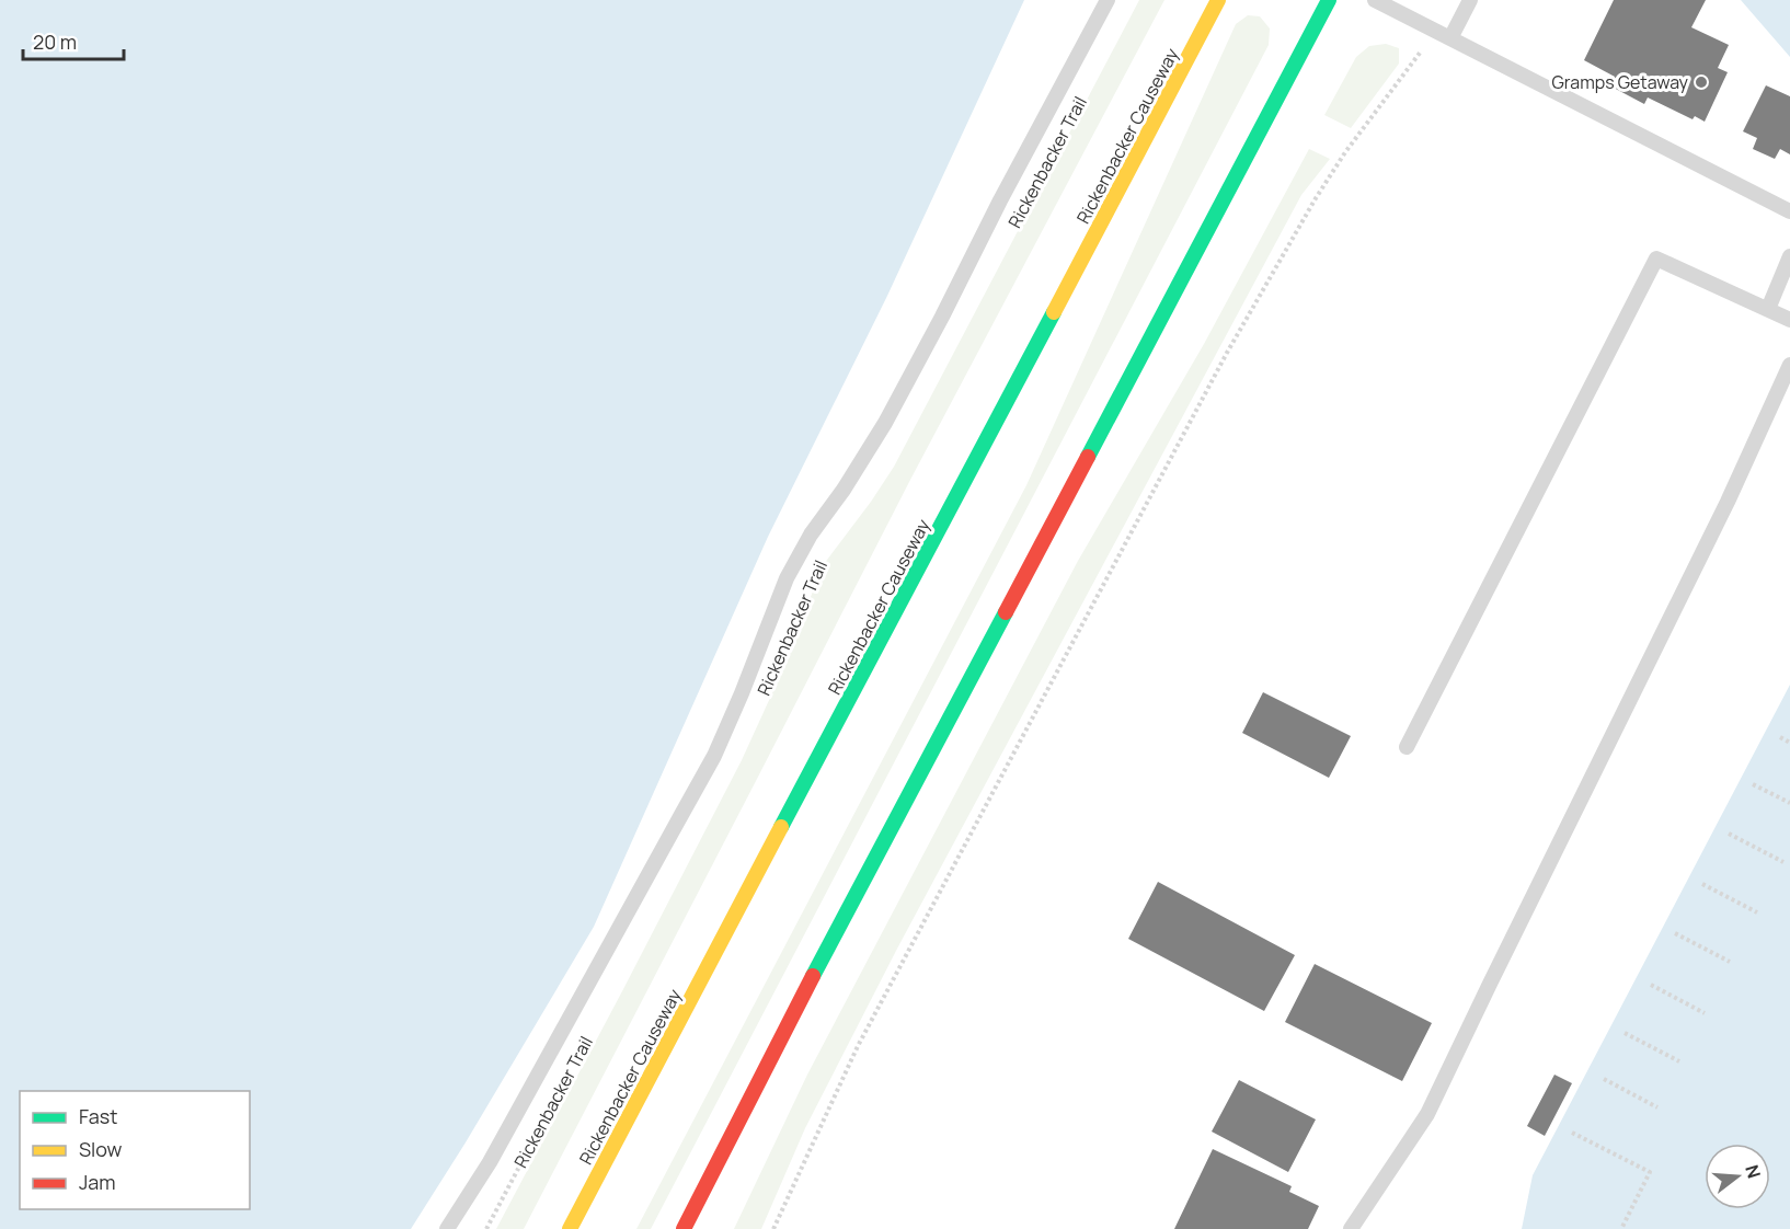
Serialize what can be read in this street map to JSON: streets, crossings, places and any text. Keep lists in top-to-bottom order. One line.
{"streets":{"main road":["Rickenbacker Causeway"],"path":["Rickenbacker Trail"]},"places":["Gramps Getaway"],"legend":["Fast","Slow","Jam"],"scale_bar":"20 m","north":"right"}
